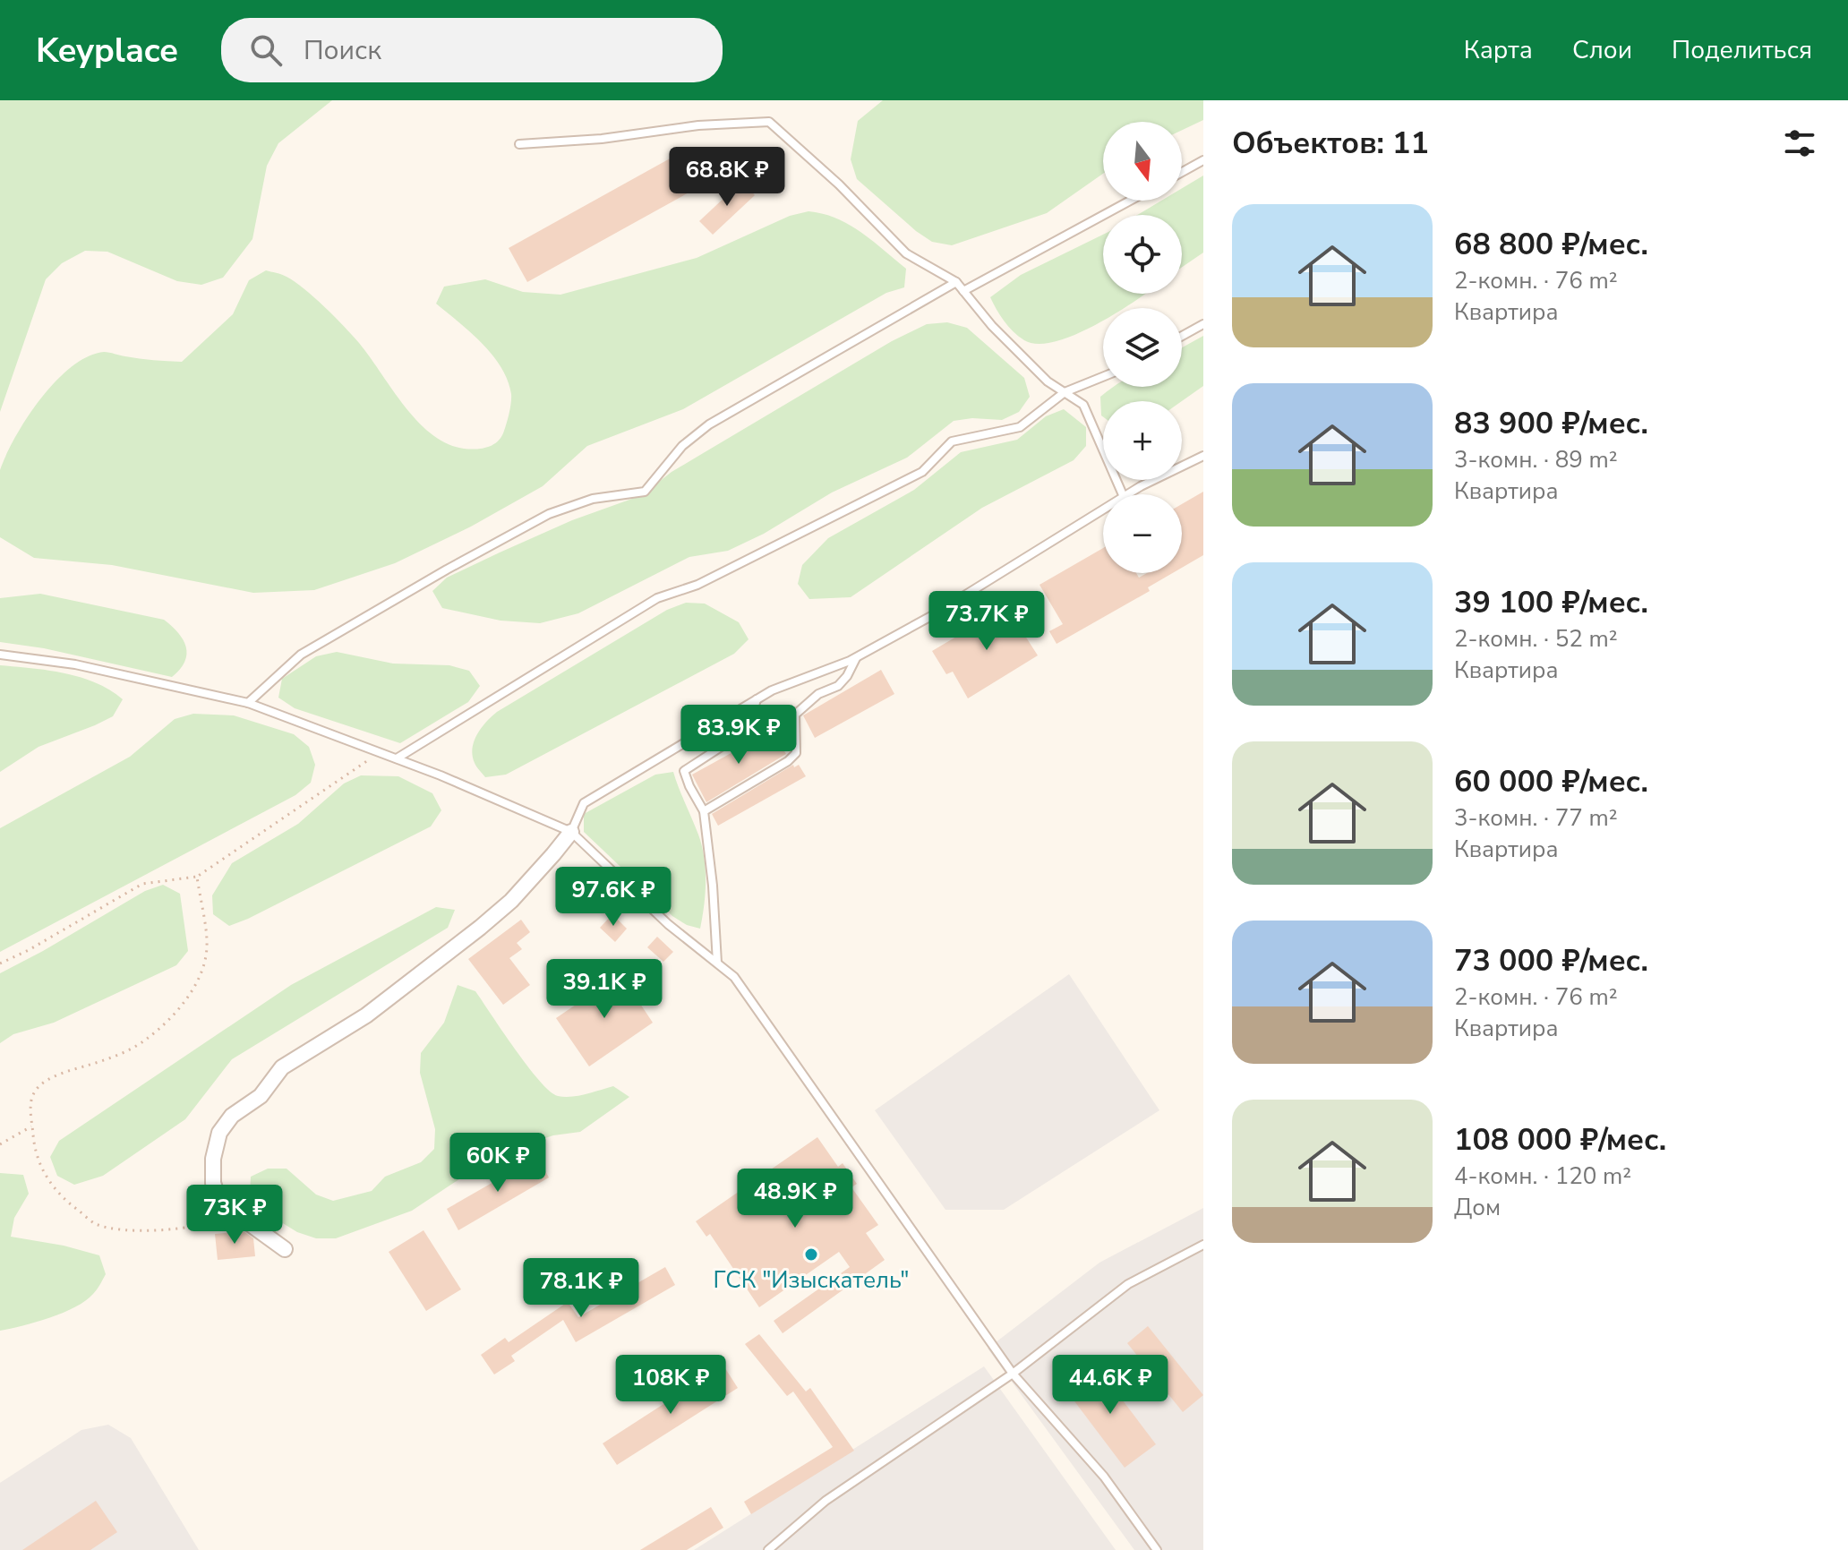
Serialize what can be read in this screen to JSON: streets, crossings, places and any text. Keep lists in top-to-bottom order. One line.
{"places":["ГСК \"Изыскатель\""],"north":"bottom","page":{"header":"Keyplace","search":"Поиск","nav":["Карта","Слои","Поделиться"],"heading":"Объектов: 11","map_buttons":["+","−"],"price":["68.8K ₽","73.7K ₽","83.9K ₽","97.6K ₽","39.1K ₽","60K ₽","48.9K ₽","73K ₽","78.1K ₽","108K ₽","44.6K ₽"],"list":[{"name":"68 800 ₽/мес.","note":"2-комн. · 76 m² · Квартира"},{"name":"83 900 ₽/мес.","note":"3-комн. · 89 m² · Квартира"},{"name":"39 100 ₽/мес.","note":"2-комн. · 52 m² · Квартира"},{"name":"60 000 ₽/мес.","note":"3-комн. · 77 m² · Квартира"},{"name":"73 000 ₽/мес.","note":"2-комн. · 76 m² · Квартира"},{"name":"108 000 ₽/мес.","note":"4-комн. · 120 m² · Дом"}]}}
